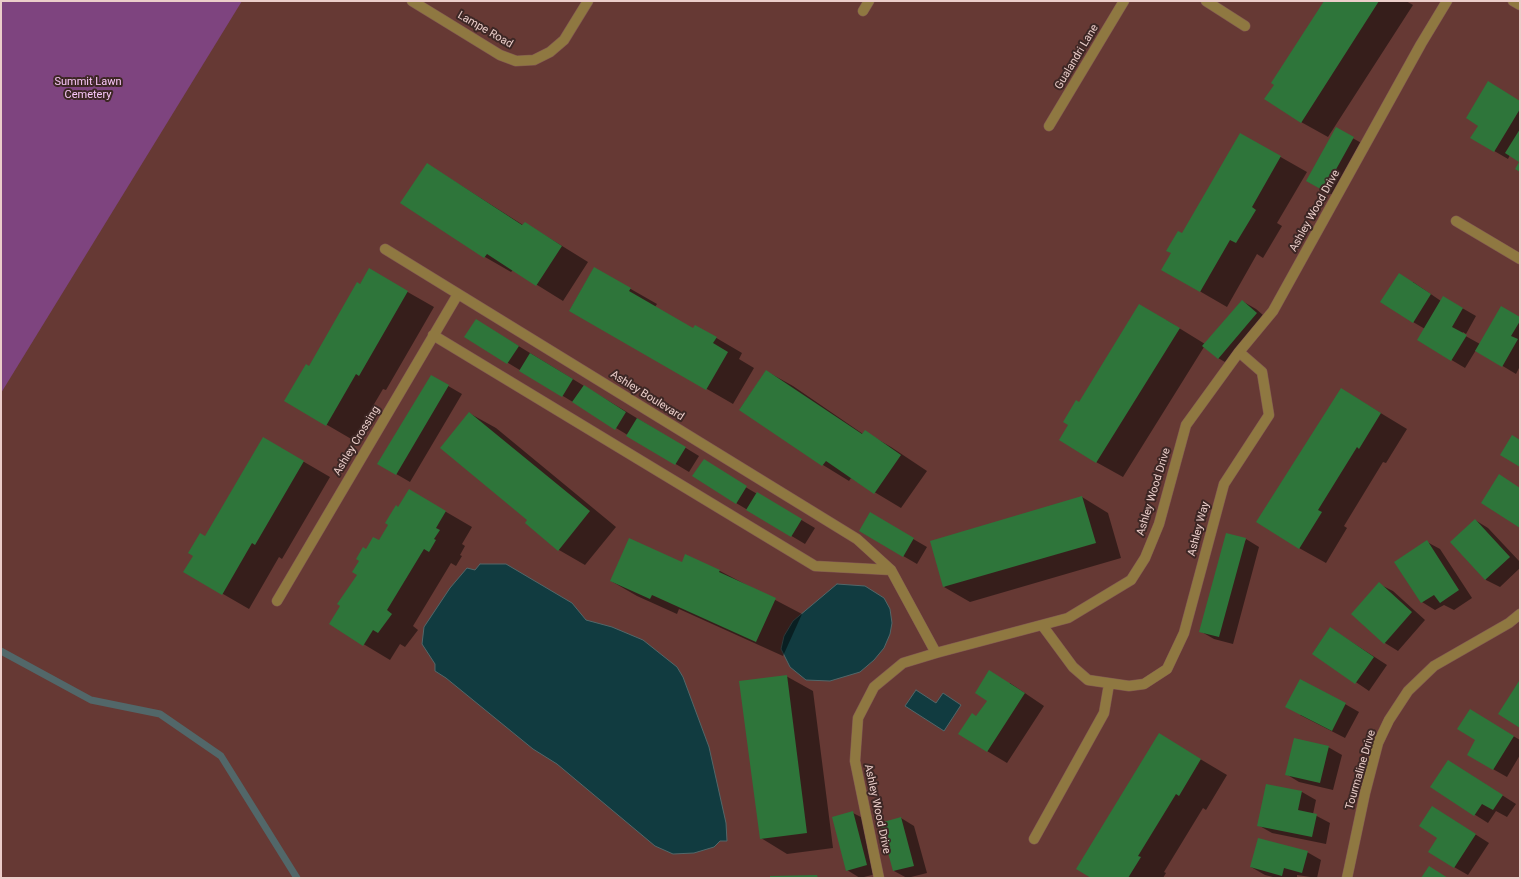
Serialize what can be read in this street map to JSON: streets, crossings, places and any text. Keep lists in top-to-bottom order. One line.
{"streets":{"street":["Lampe Road","Gualandri Lane","Ashley Wood Drive","Ashley Boulevard","Ashley Crossing","Ashley Way","Tourmaline Drive"]},"crossings":[["Ashley Wood Drive","Ashley Boulevard"],["Ashley Wood Drive","Ashley Way"],["Ashley Boulevard","Ashley Crossing"]],"parks":["Summit Lawn Cemetery"]}
